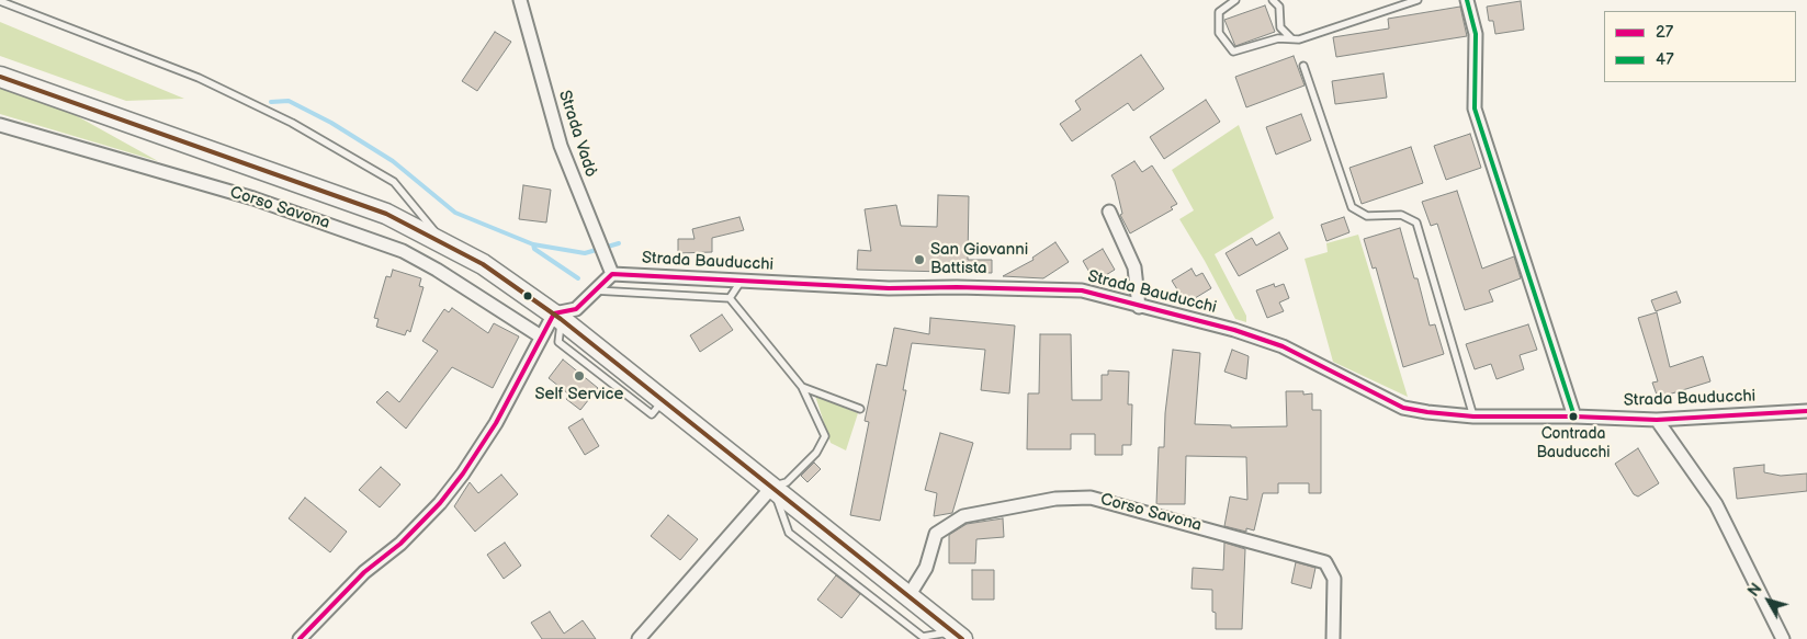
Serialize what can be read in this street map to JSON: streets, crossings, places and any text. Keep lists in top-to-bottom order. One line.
{"streets":{"main road":["Corso Savona"],"street":["Strada Vadò","Strada Bauducchi"]},"crossings":[["Strada Vadò","Strada Bauducchi"]],"places":["San Giovanni Battista","Self Service","Contrada Bauducchi"],"lines":["transit line 47","transit line 27"],"legend":["27","47"],"north":"top left"}
